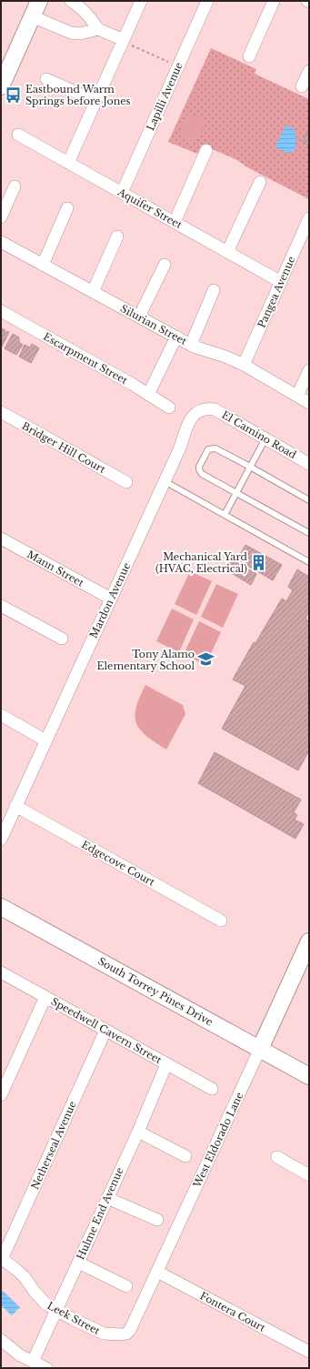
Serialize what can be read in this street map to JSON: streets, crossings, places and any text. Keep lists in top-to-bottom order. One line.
{"streets":{"street":["Lapilli Avenue","Aquifer Street","Pangea Avenue","Silurian Street","Escarpment Street","El Camino Road","Bridger Hill Court","Mann Street","Mardon Avenue","Edgecove Court","South Torrey Pines Drive","Speedwell Cavern Street","West Eldorado Lane","Netherseal Avenue","Hulme End Avenue","Fontera Court","Leek Street"]},"crossings":[["Lapilli Avenue","Aquifer Street"],["Aquifer Street","Pangea Avenue"],["Pangea Avenue","Silurian Street"],["El Camino Road","Mardon Avenue"],["Mann Street","Mardon Avenue"],["Mardon Avenue","Edgecove Court"],["South Torrey Pines Drive","West Eldorado Lane"],["Speedwell Cavern Street","Netherseal Avenue"],["Speedwell Cavern Street","Hulme End Avenue"],["West Eldorado Lane","Fontera Court"],["West Eldorado Lane","Leek Street"],["Netherseal Avenue","Leek Street"],["Hulme End Avenue","Leek Street"]],"places":{"bus stop":["Eastbound Warm Springs before Jones"],"building":["Mechanical Yard (HVAC, Electrical)"],"school or university":["Tony Alamo Elementary School"]}}
